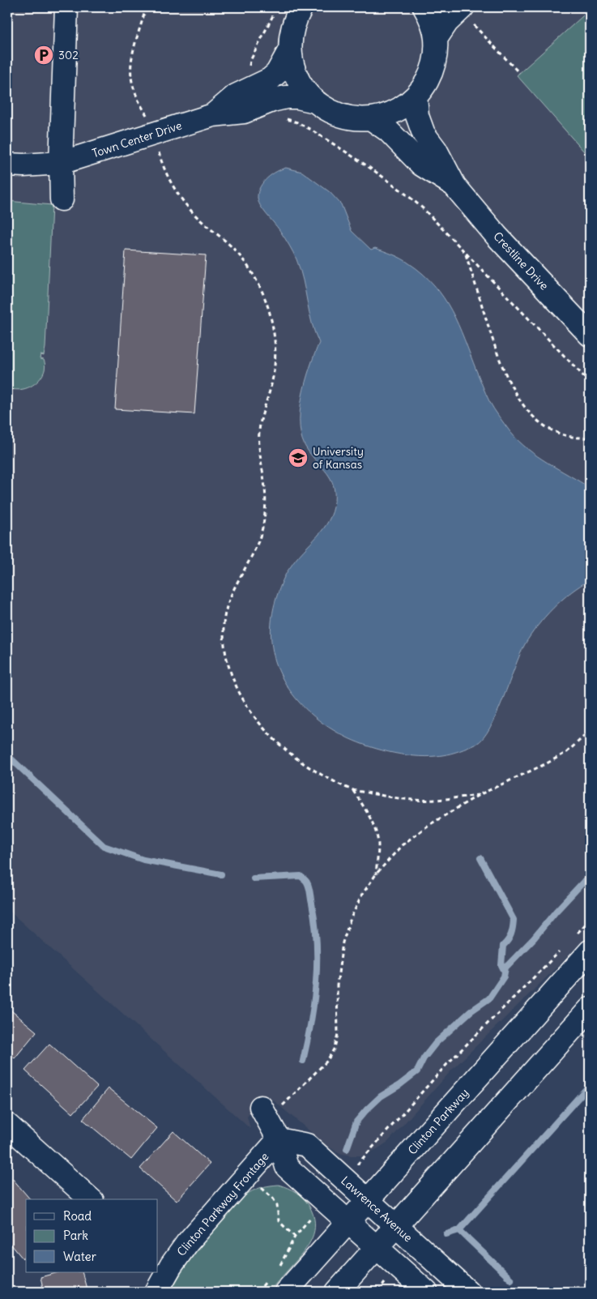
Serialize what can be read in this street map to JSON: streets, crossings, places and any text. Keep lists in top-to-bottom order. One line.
{"streets":{"street":["Town Center Drive","Crestline Drive","Clinton Parkway","Clinton Parkway Frontage","Lawrence Avenue"]},"crossings":[["Clinton Parkway","Lawrence Avenue"],["Clinton Parkway Frontage","Lawrence Avenue"]],"places":{"parking":["302"],"school or university":["University of Kansas"]},"legend":["Road","Park","Water"]}
